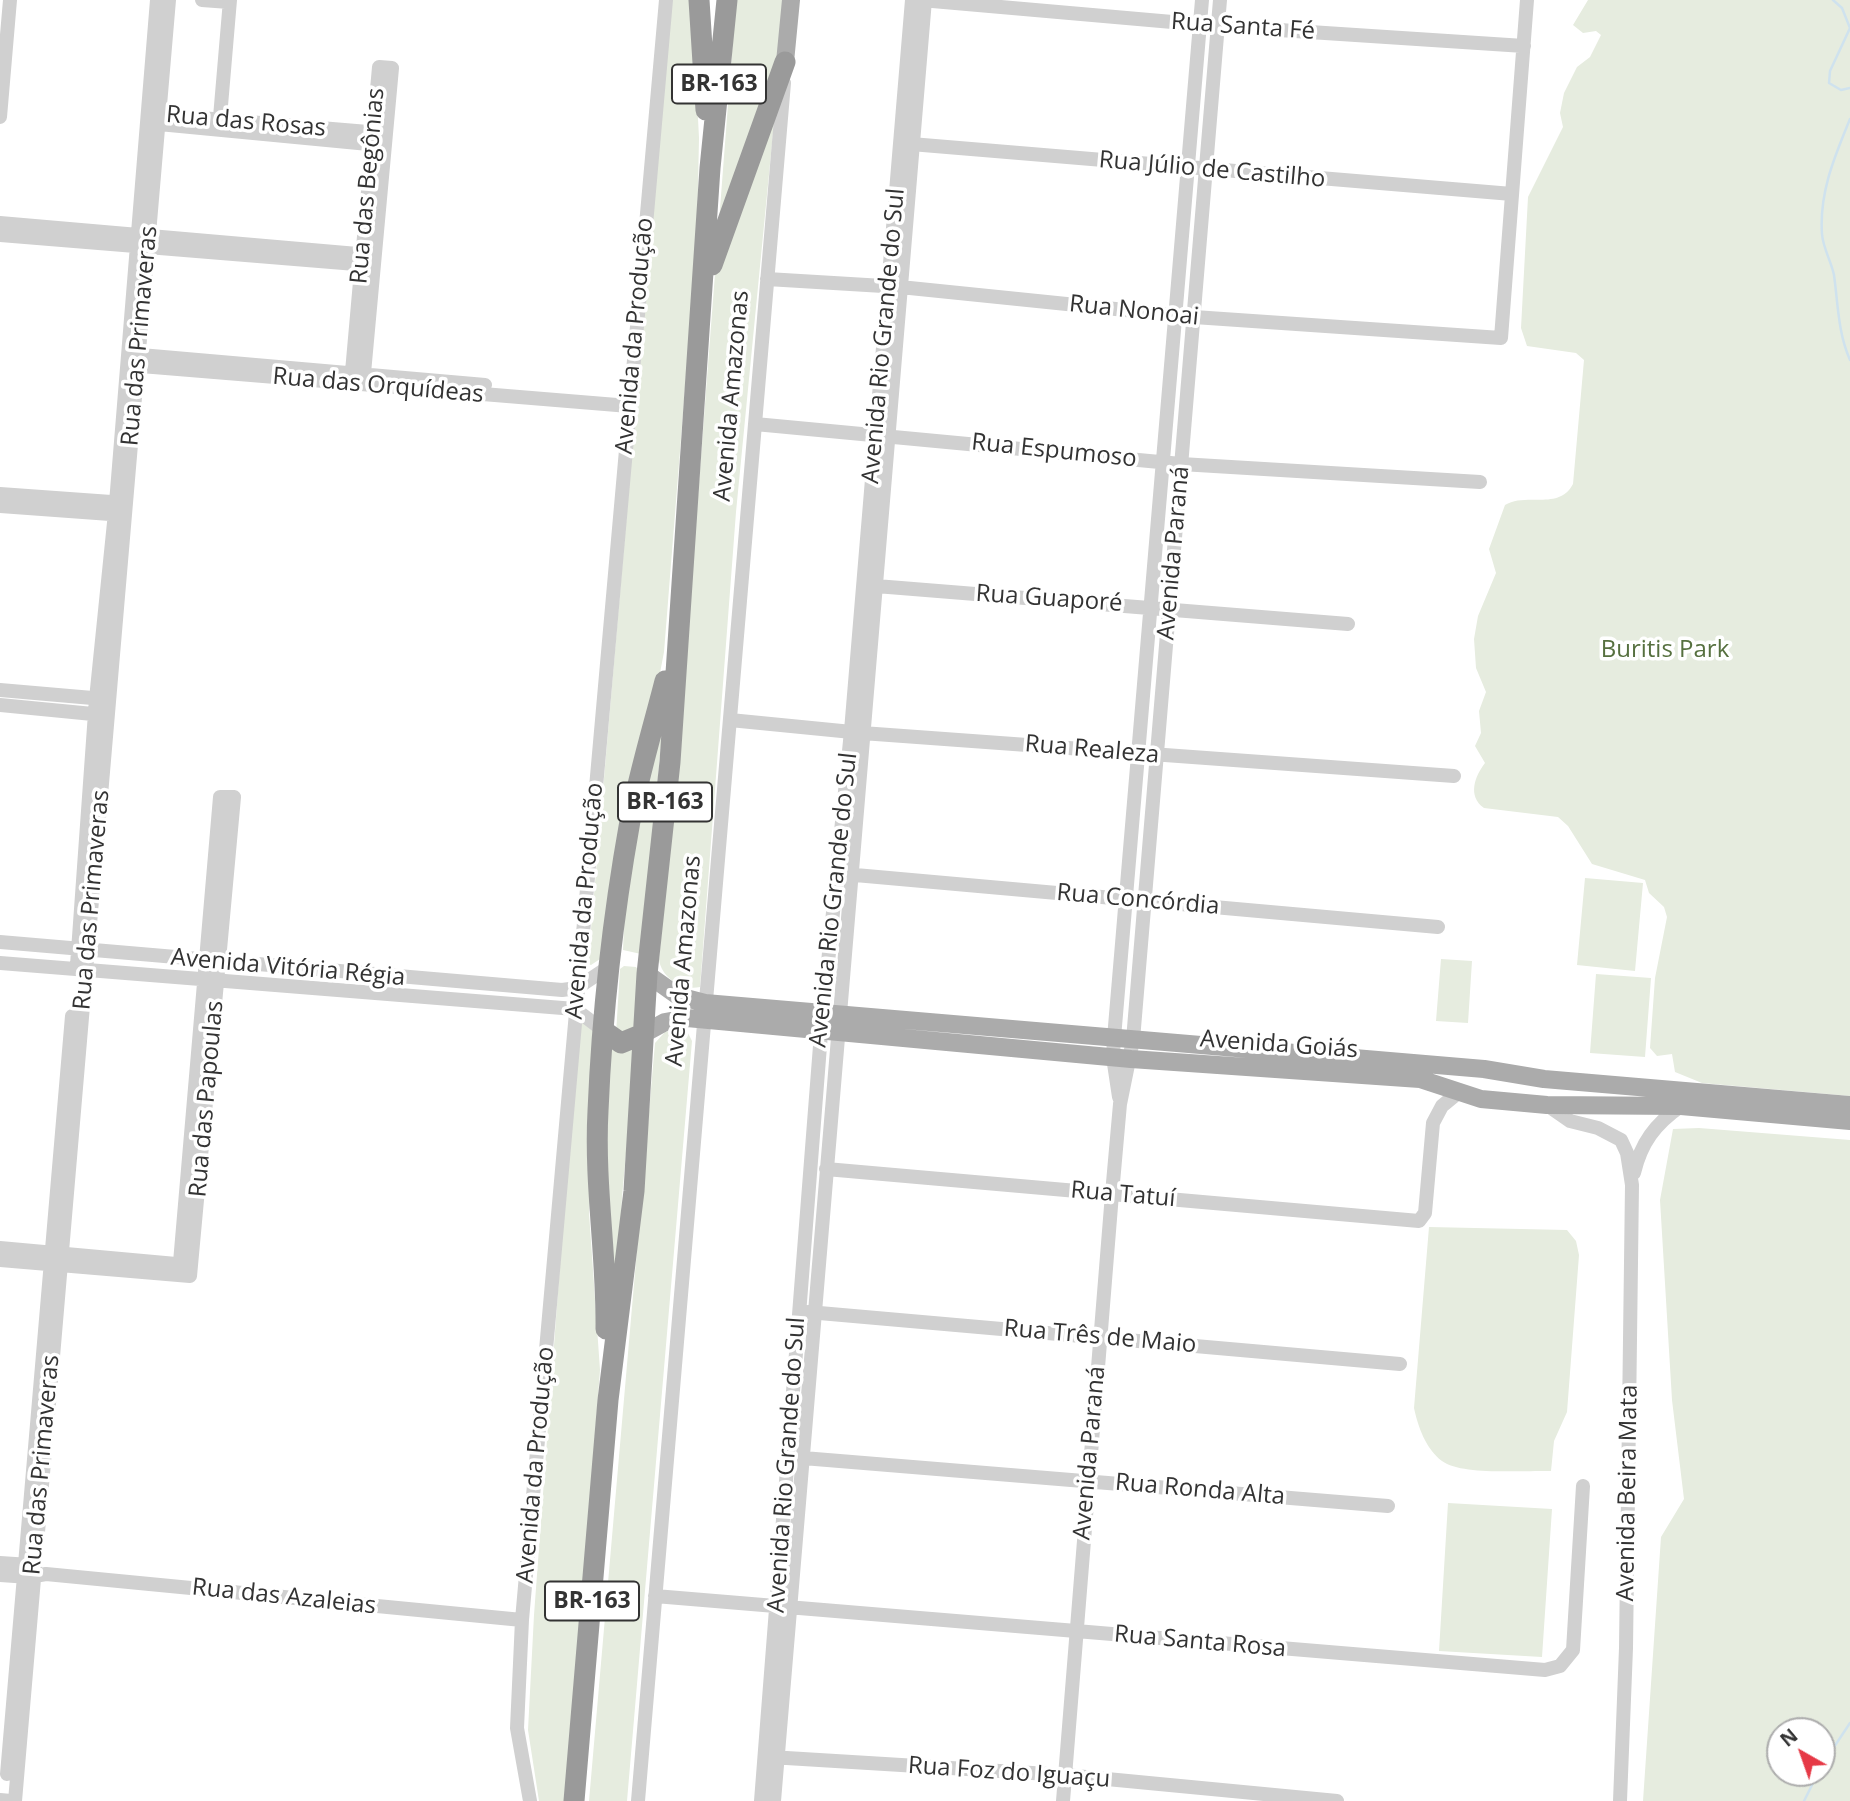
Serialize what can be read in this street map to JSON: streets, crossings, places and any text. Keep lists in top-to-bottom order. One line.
{"streets":{"highway":["BR-163"],"main road":["Avenida Amazonas","Avenida Goiás"],"street":["Rua Santa Fé","Rua das Rosas","Rua Júlio de Castilho","Rua das Begônias","Rua Nonoai","Rua das Primaveras","Avenida da Produção","Avenida Rio Grande do Sul","Rua das Orquídeas","Rua Espumoso","Avenida Paraná","Rua Guaporé","Rua Realeza","Rua Concórdia","Avenida Vitória Régia","Rua das Papoulas","Rua Tatuí","Rua Três de Maio","Rua Ronda Alta","Avenida Beira Mata","Rua das Azaleias","Rua Santa Rosa","Rua Foz do Iguaçu"]},"crossings":[["Rua Santa Fé","Avenida Rio Grande do Sul"],["Rua Santa Fé","Avenida Paraná"],["Rua das Rosas","Rua das Begônias"],["Rua das Rosas","Rua das Primaveras"],["Rua Júlio de Castilho","Rua Nonoai"],["Rua Júlio de Castilho","Avenida Rio Grande do Sul"],["Rua Júlio de Castilho","Avenida Paraná"],["Rua das Begônias","Rua das Orquídeas"],["Rua Nonoai","Avenida Rio Grande do Sul"],["Rua Nonoai","Avenida Amazonas"],["Rua Nonoai","Avenida Paraná"],["Rua das Primaveras","Rua das Orquídeas"],["Rua das Primaveras","Avenida Vitória Régia"],["Rua das Primaveras","Rua das Papoulas"],["Rua das Primaveras","Rua das Azaleias"],["Avenida da Produção","Rua das Orquídeas"],["Avenida da Produção","Avenida Vitória Régia"],["Avenida da Produção","Rua das Azaleias"],["Avenida Rio Grande do Sul","Rua Espumoso"],["Avenida Rio Grande do Sul","Rua Guaporé"],["Avenida Rio Grande do Sul","Rua Realeza"],["Avenida Rio Grande do Sul","Rua Concórdia"],["Avenida Rio Grande do Sul","Avenida Goiás"],["Avenida Rio Grande do Sul","Rua Tatuí"],["Avenida Rio Grande do Sul","Rua Três de Maio"],["Avenida Rio Grande do Sul","Rua Ronda Alta"],["Avenida Rio Grande do Sul","Rua Santa Rosa"],["Avenida Rio Grande do Sul","Rua Foz do Iguaçu"],["Avenida Amazonas","Rua Espumoso"],["Avenida Amazonas","Rua Realeza"],["Avenida Amazonas","Avenida Goiás"],["Avenida Amazonas","Rua Santa Rosa"],["Rua Espumoso","Avenida Paraná"],["Avenida Paraná","Rua Guaporé"],["Avenida Paraná","Rua Realeza"],["Avenida Paraná","Rua Concórdia"],["Avenida Paraná","Avenida Goiás"],["Avenida Paraná","Rua Tatuí"],["Avenida Paraná","Rua Três de Maio"],["Avenida Paraná","Rua Ronda Alta"],["Avenida Paraná","Rua Santa Rosa"],["Avenida Paraná","Rua Foz do Iguaçu"],["Avenida Vitória Régia","Rua das Papoulas"],["Avenida Goiás","Rua Tatuí"],["Avenida Goiás","Avenida Beira Mata"]],"parks":["Buritis Park"],"north":"top left"}
